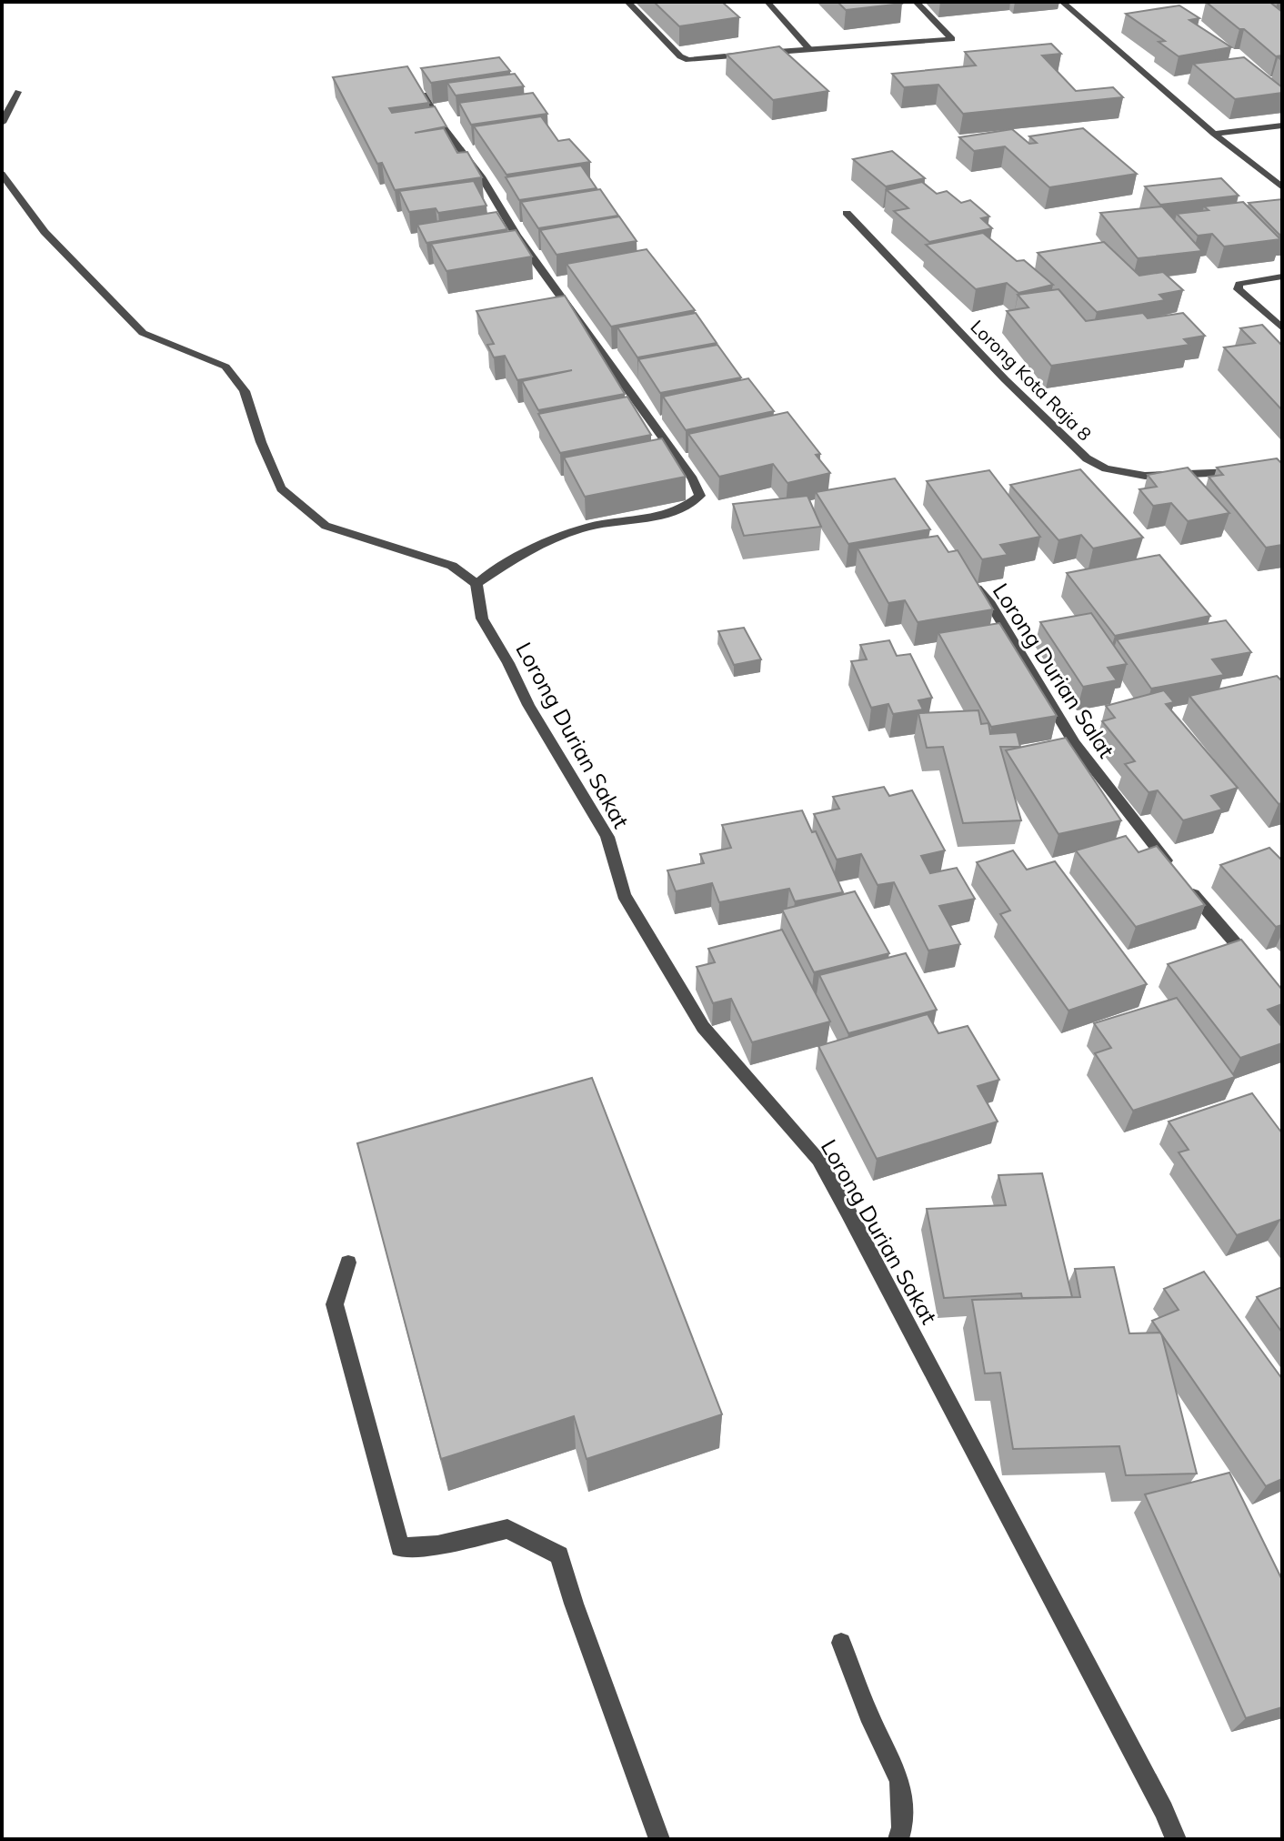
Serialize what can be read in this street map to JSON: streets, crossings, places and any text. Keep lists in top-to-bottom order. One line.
{"streets":{"street":["Lorong Kota Raja 8","Lorong Durian Salat","Lorong Durian Sakat"]}}
